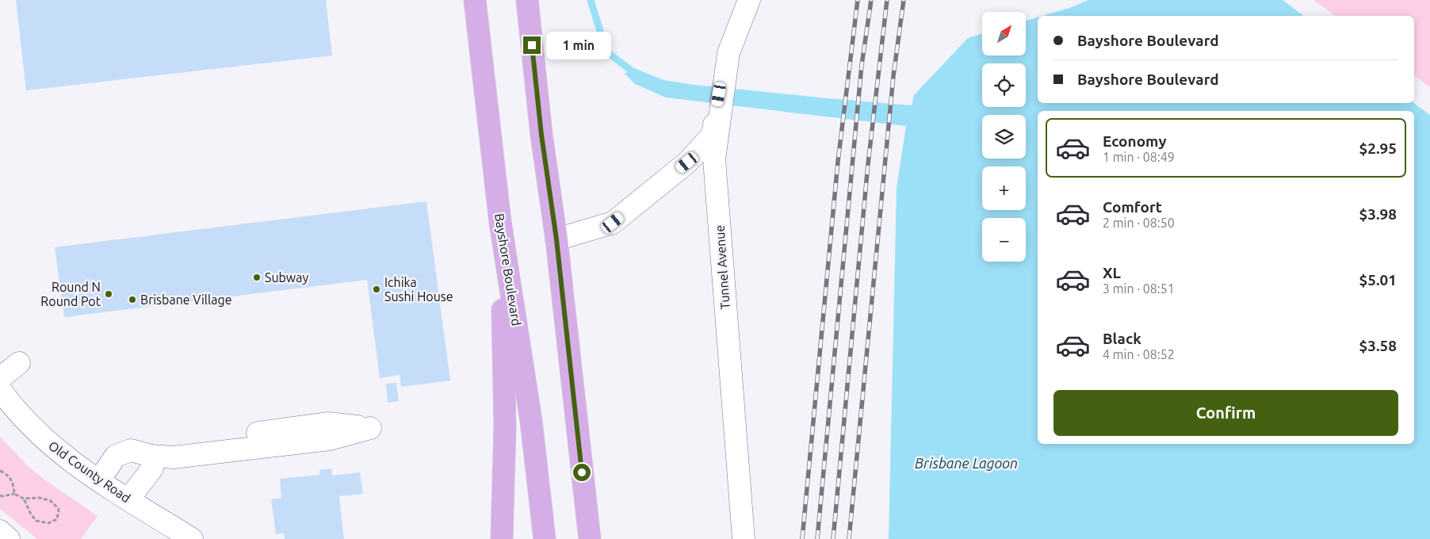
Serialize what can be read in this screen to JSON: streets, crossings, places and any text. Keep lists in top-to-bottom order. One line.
{"streets":{"main road":["Bayshore Boulevard"],"street":["Tunnel Avenue","Old County Road"]},"water":["Brisbane Lagoon"],"places":["Subway","Ichika Sushi House","Round N Round Pot","Brisbane Village"],"north":"top right","page":{"map_buttons":["+","−"],"banner":["Bayshore Boulevard","Bayshore Boulevard"],"bubble":"1 min","list":[{"name":"Economy","note":"1 min · 08:49","value":"$2.95"},{"name":"Comfort","note":"2 min · 08:50","value":"$3.98"},{"name":"XL","note":"3 min · 08:51","value":"$5.01"},{"name":"Black","note":"4 min · 08:52","value":"$3.58"}],"buttons":"Confirm"}}
